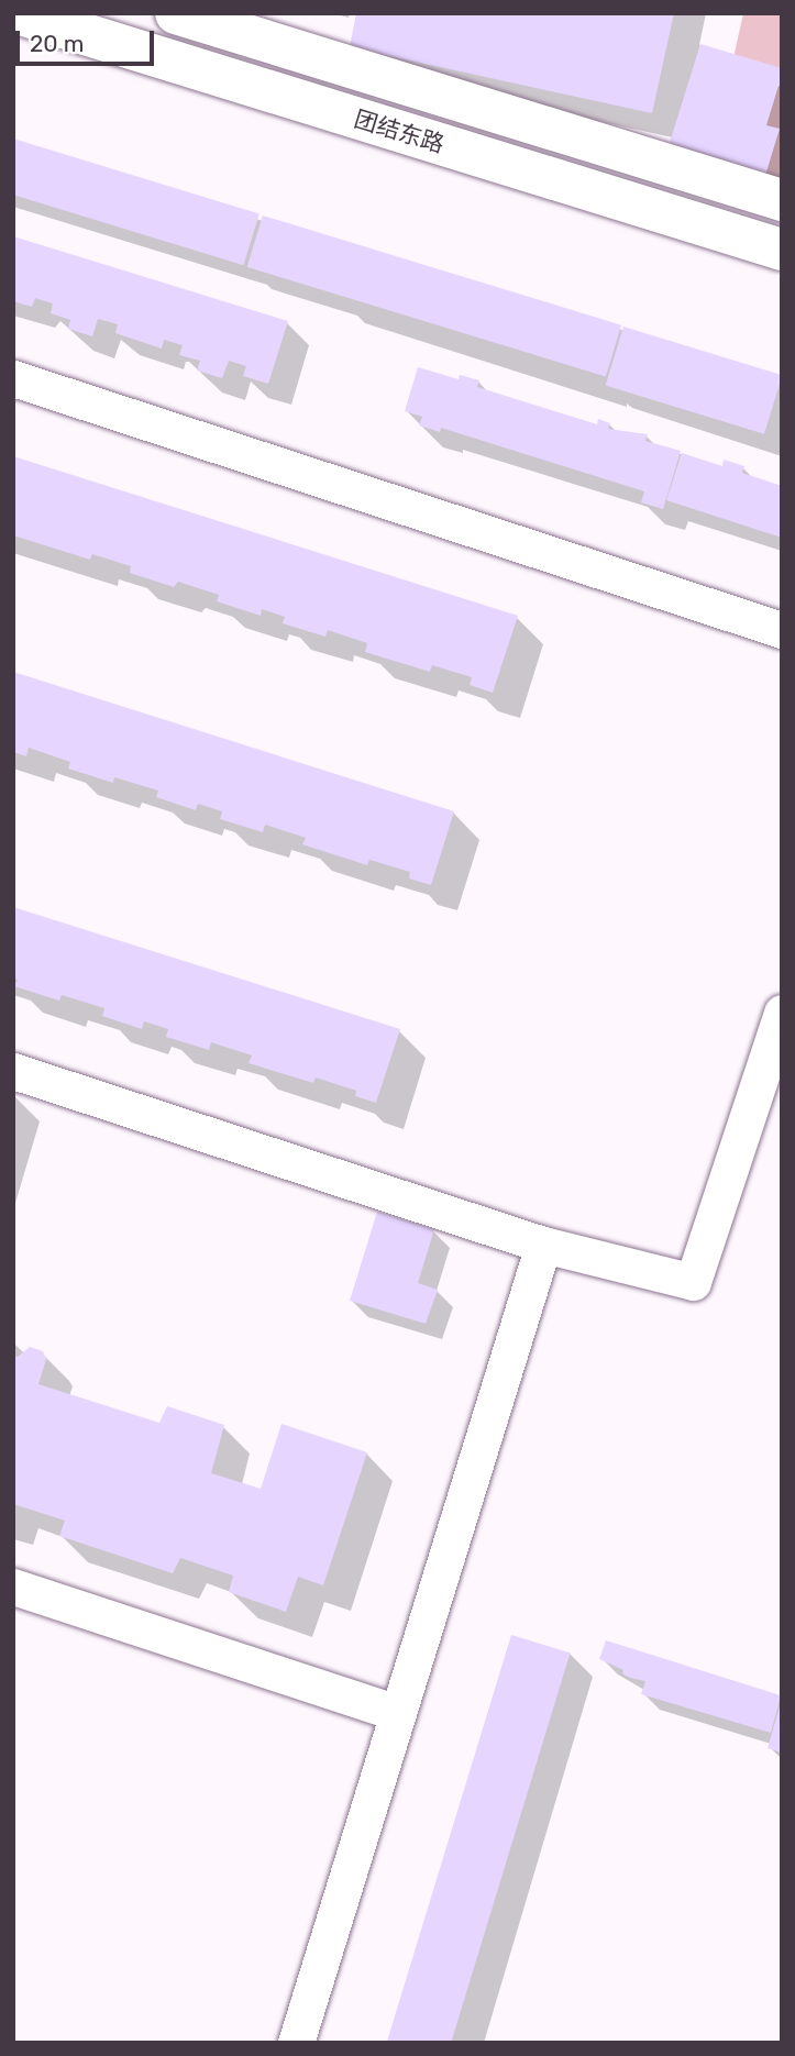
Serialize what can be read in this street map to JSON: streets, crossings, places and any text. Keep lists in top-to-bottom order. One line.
{"streets":{"street":["团结东路"]},"scale_bar":"20 m"}
